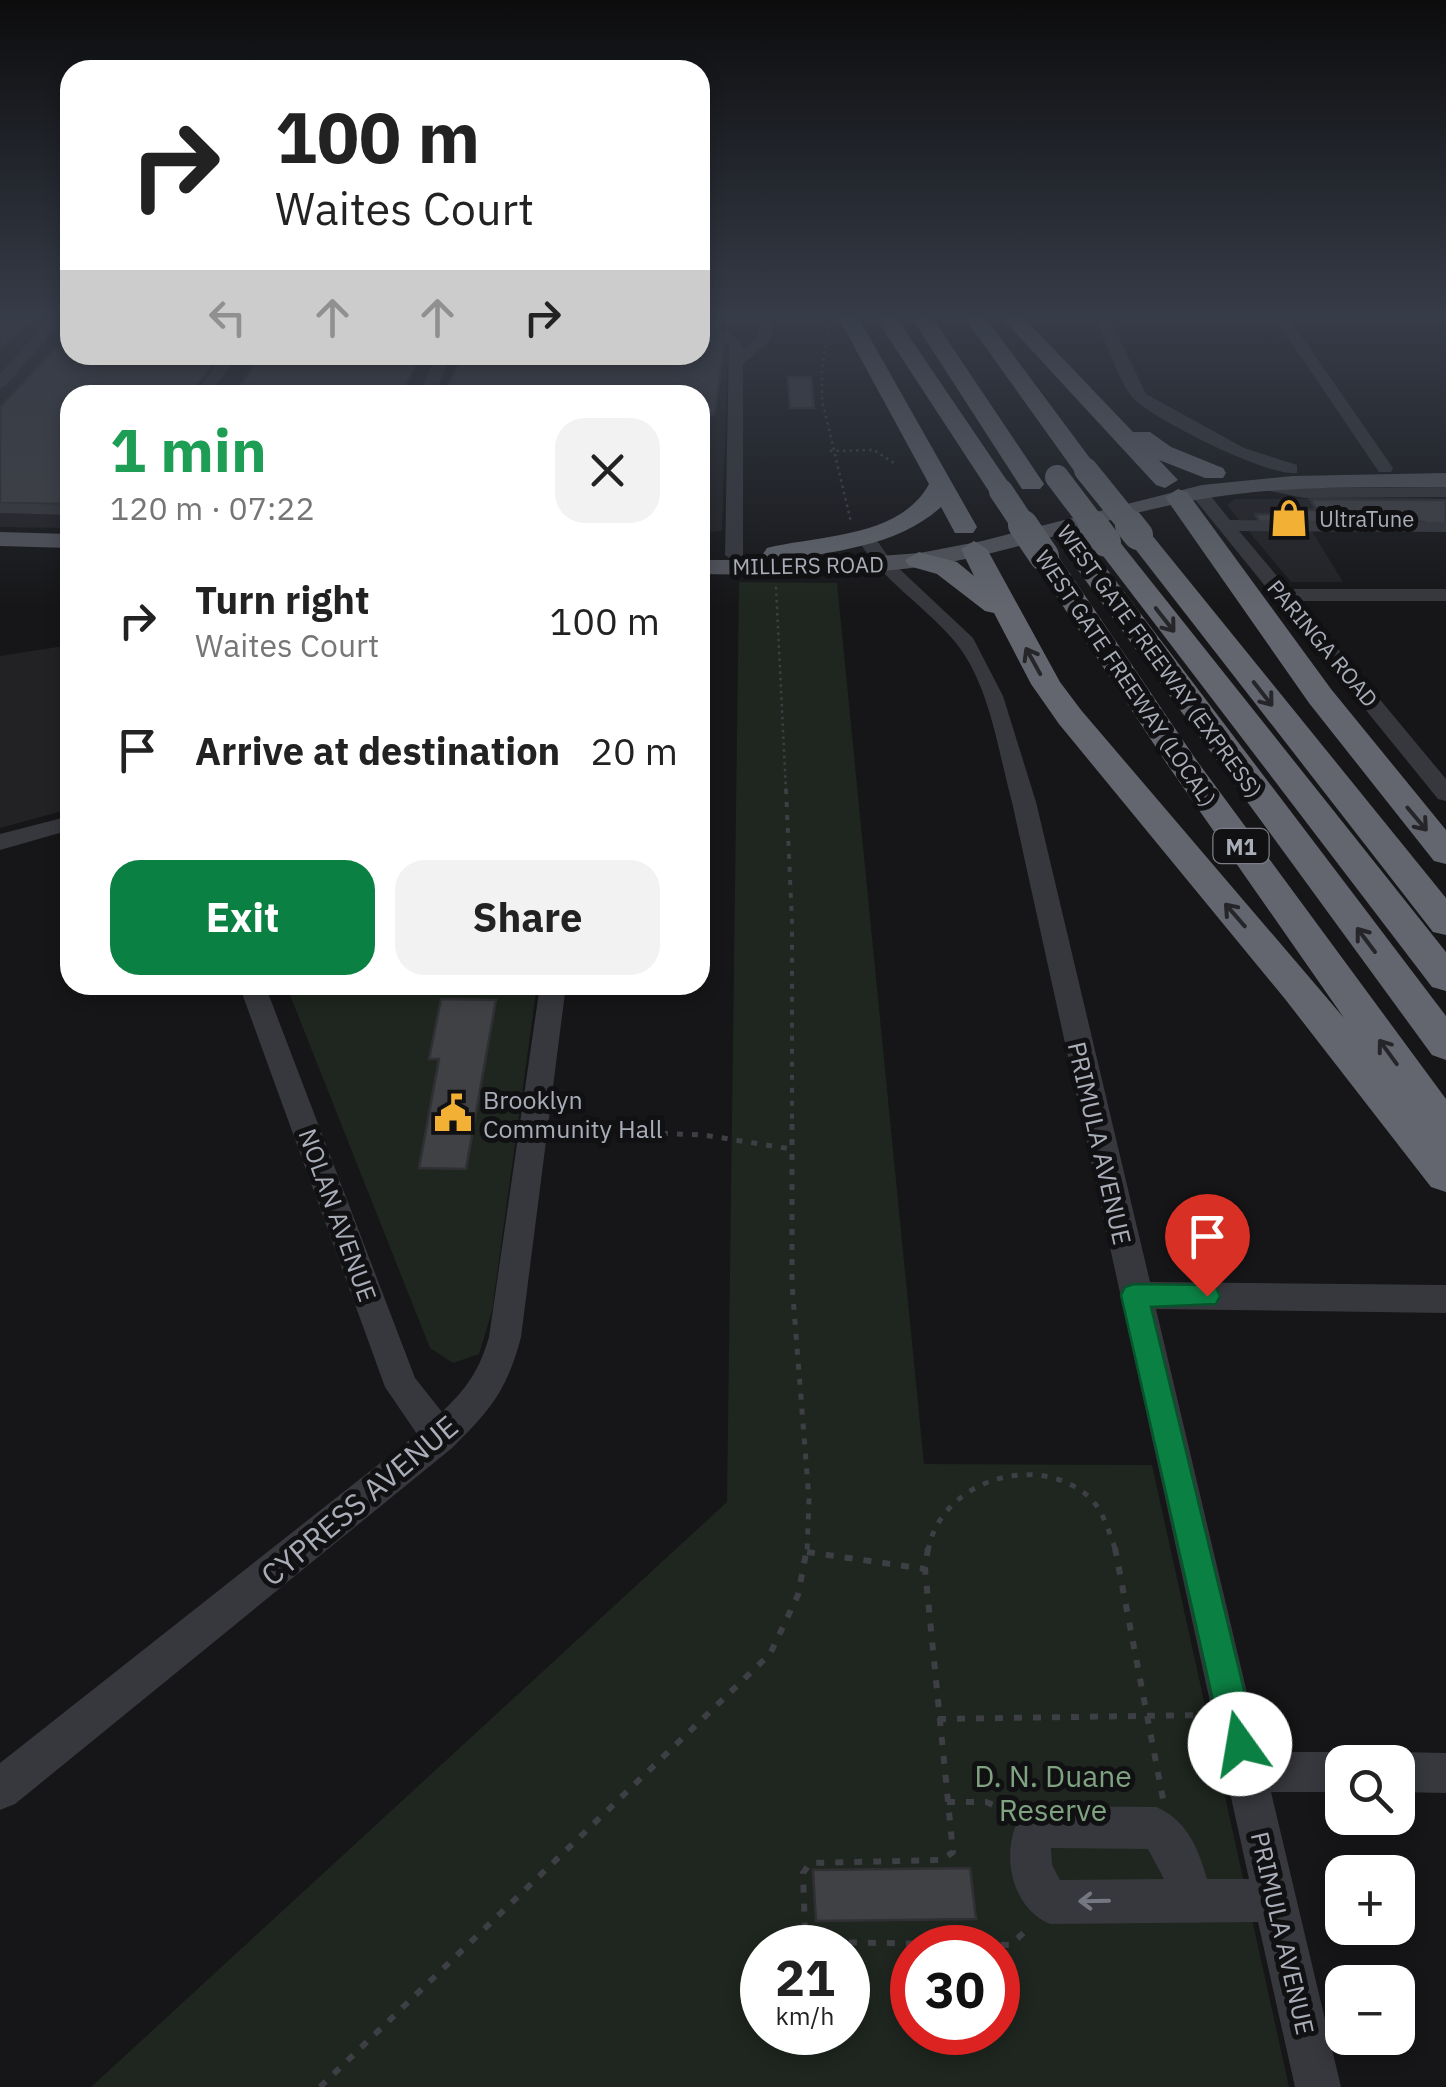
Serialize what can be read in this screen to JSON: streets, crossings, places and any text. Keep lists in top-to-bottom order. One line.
{"streets":{"highway":["WEST GATE FREEWAY (EXPRESS)","WEST GATE FREEWAY (LOCAL)","M1"],"main road":["MILLERS ROAD"],"street":["PARINGA ROAD","PRIMULA AVENUE","NOLAN AVENUE","CYPRESS AVENUE"]},"crossings":[["MILLERS ROAD","PARINGA ROAD"],["MILLERS ROAD","WEST GATE FREEWAY (EXPRESS)"],["MILLERS ROAD","WEST GATE FREEWAY (LOCAL)"],["MILLERS ROAD","PRIMULA AVENUE"],["WEST GATE FREEWAY (EXPRESS)","WEST GATE FREEWAY (LOCAL)"],["NOLAN AVENUE","CYPRESS AVENUE"]],"parks":["D. N. Duane Reserve"],"places":{"shop":["UltraTune"],"public building":["Brooklyn Community Hall"]},"page":{"turn":["100 m","Waites Court"],"heading":["1 min","120 m · 07:22"],"list":[{"name":"Turn right","note":"Waites Court","value":"100 m"},{"name":"Arrive at destination","value":"20 m"}],"buttons":["Exit","Share"],"map_buttons":["+","−"],"speed":"21 km/h","limit":"30"}}
